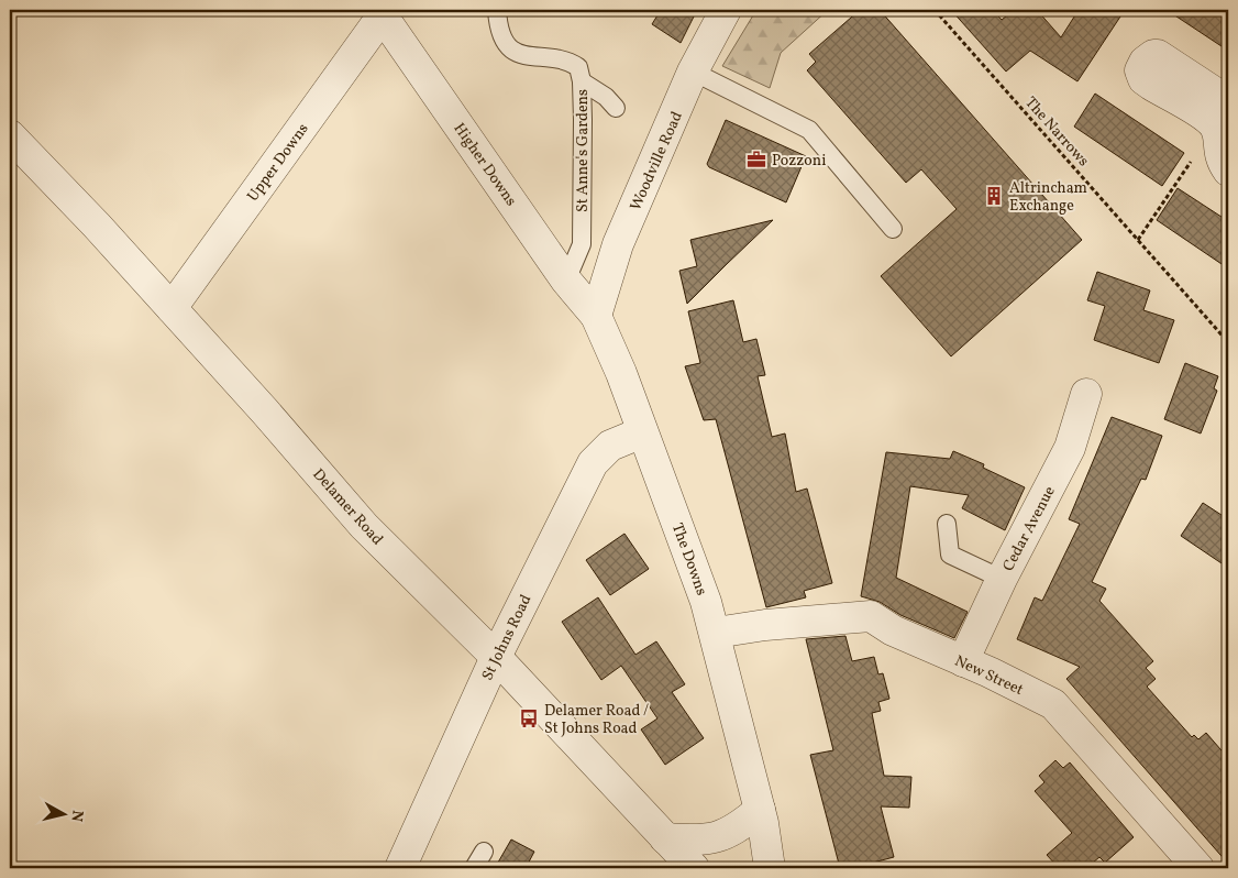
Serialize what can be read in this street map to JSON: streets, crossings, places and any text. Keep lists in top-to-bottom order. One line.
{"streets":{"street":["Woodville Road","Upper Downs","Higher Downs","Delamer Road","Cedar Avenue","The Downs","St Johns Road","New Street"],"lane":["St Anne's Gardens"],"path":["The Narrows"]},"crossings":[["St Anne's Gardens","Higher Downs"],["Woodville Road","Higher Downs"],["Woodville Road","The Downs"],["Upper Downs","Higher Downs"],["Upper Downs","Delamer Road"],["Higher Downs","The Downs"],["Delamer Road","St Johns Road"],["Cedar Avenue","New Street"],["The Downs","St Johns Road"],["The Downs","New Street"]],"places":{"office":["Pozzoni"],"building":["Altrincham Exchange"],"bus stop":["Delamer Road / St Johns Road"]},"north":"right"}
